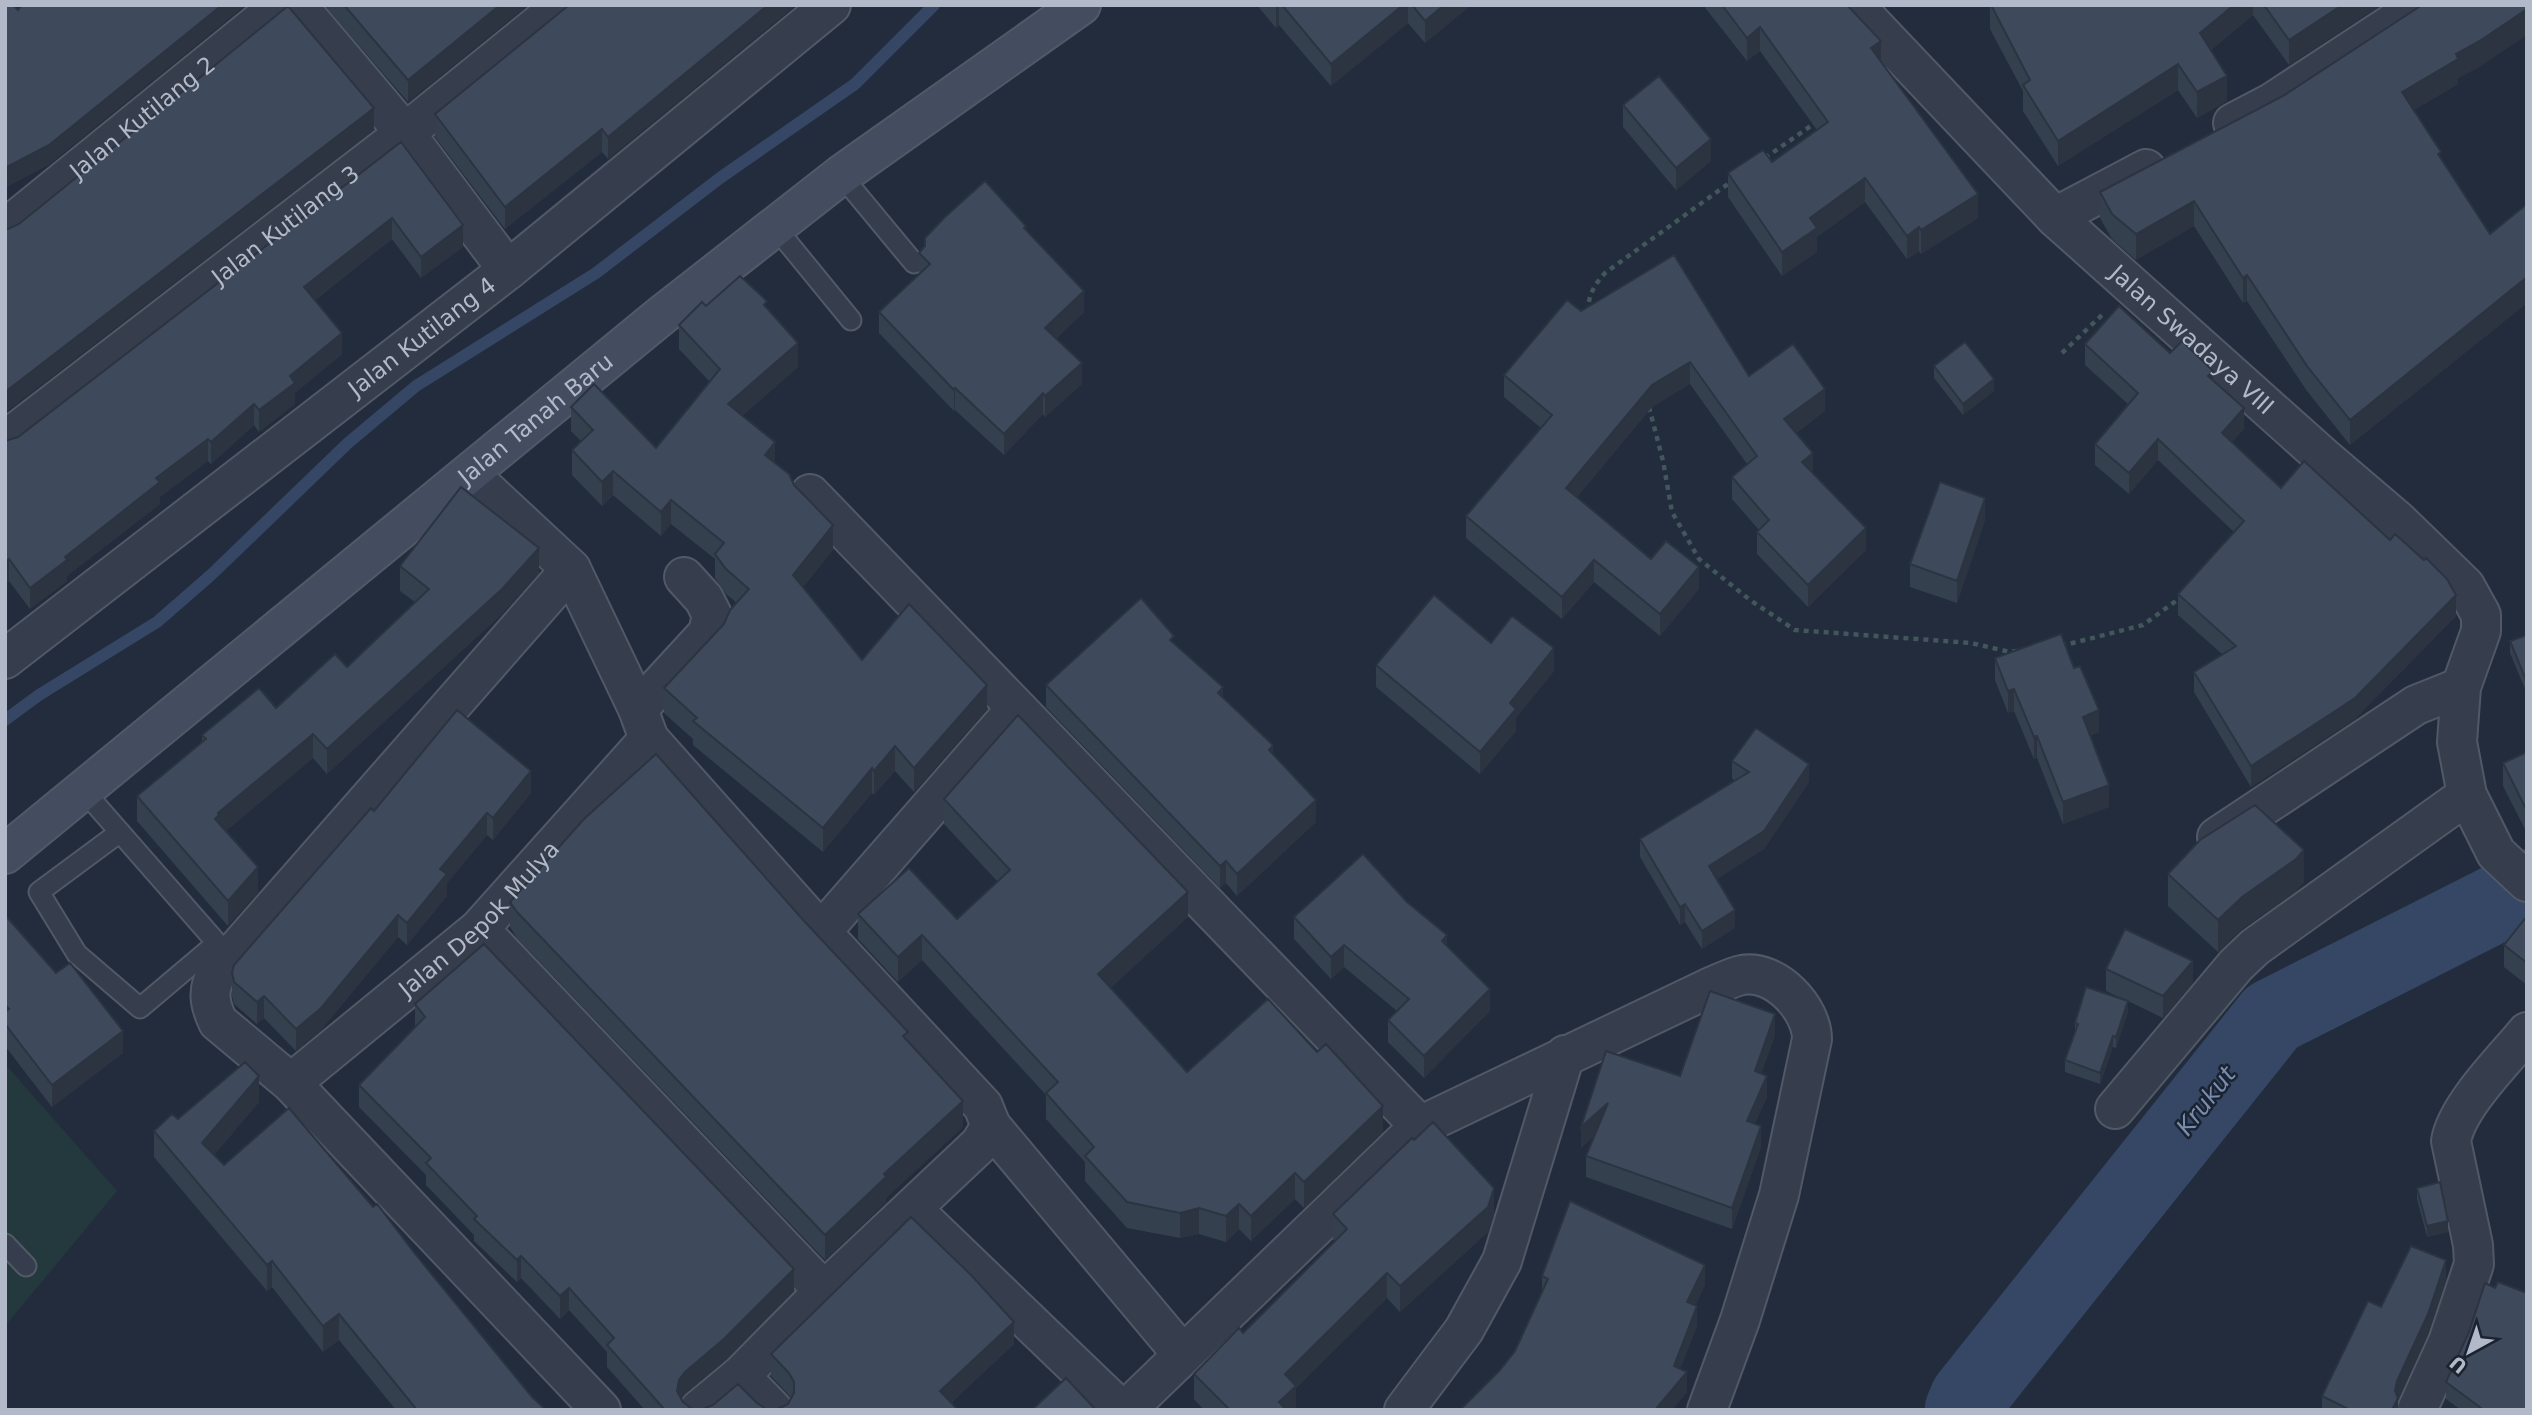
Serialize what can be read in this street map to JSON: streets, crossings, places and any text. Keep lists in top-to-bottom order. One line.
{"streets":{"main road":["Jalan Tanah Baru"],"street":["Jalan Kutilang 2","Jalan Kutilang 3","Jalan Kutilang 4","Jalan Swadaya VIII","Jalan Depok Mulya"]},"water":["Krukut"],"north":"bottom left"}
